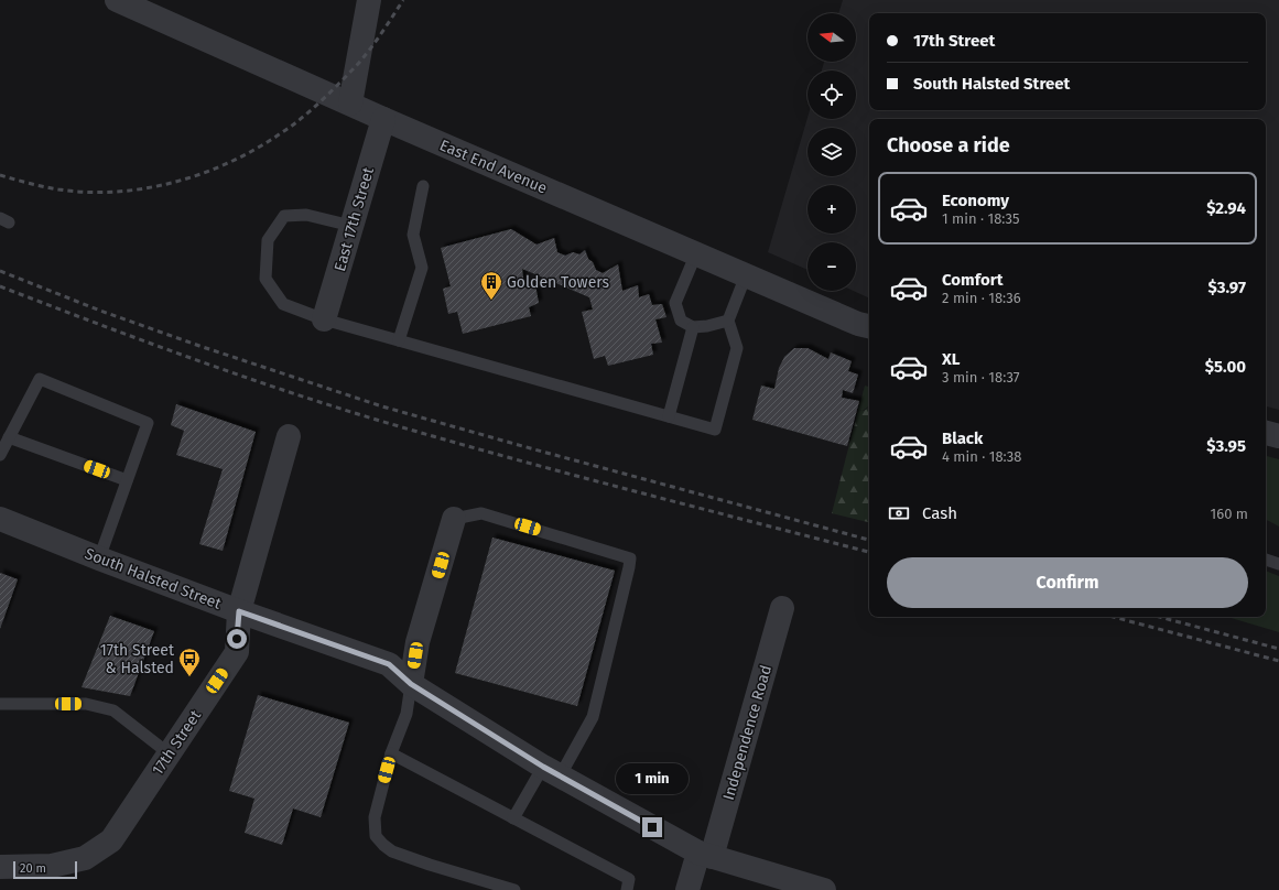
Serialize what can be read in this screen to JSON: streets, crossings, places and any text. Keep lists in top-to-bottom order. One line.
{"streets":{"street":["East End Avenue","East 17th Street","South Halsted Street","Independence Road","17th Street"]},"crossings":[["East End Avenue","East 17th Street"],["South Halsted Street","Independence Road"],["South Halsted Street","17th Street"]],"places":{"building":["Golden Towers"],"bus stop":["17th Street & Halsted"]},"scale_bar":"20 m","north":"left","page":{"map_buttons":["+","−"],"banner":["17th Street","South Halsted Street"],"heading":"Choose a ride","list":[{"name":"Economy","note":"1 min · 18:35","value":"$2.94"},{"name":"Comfort","note":"2 min · 18:36","value":"$3.97"},{"name":"XL","note":"3 min · 18:37","value":"$5.00"},{"name":"Black","note":"4 min · 18:38","value":"$3.95"}],"pay":["Cash","160 m"],"buttons":"Confirm","bubble":"1 min","scale":"20 m"}}
